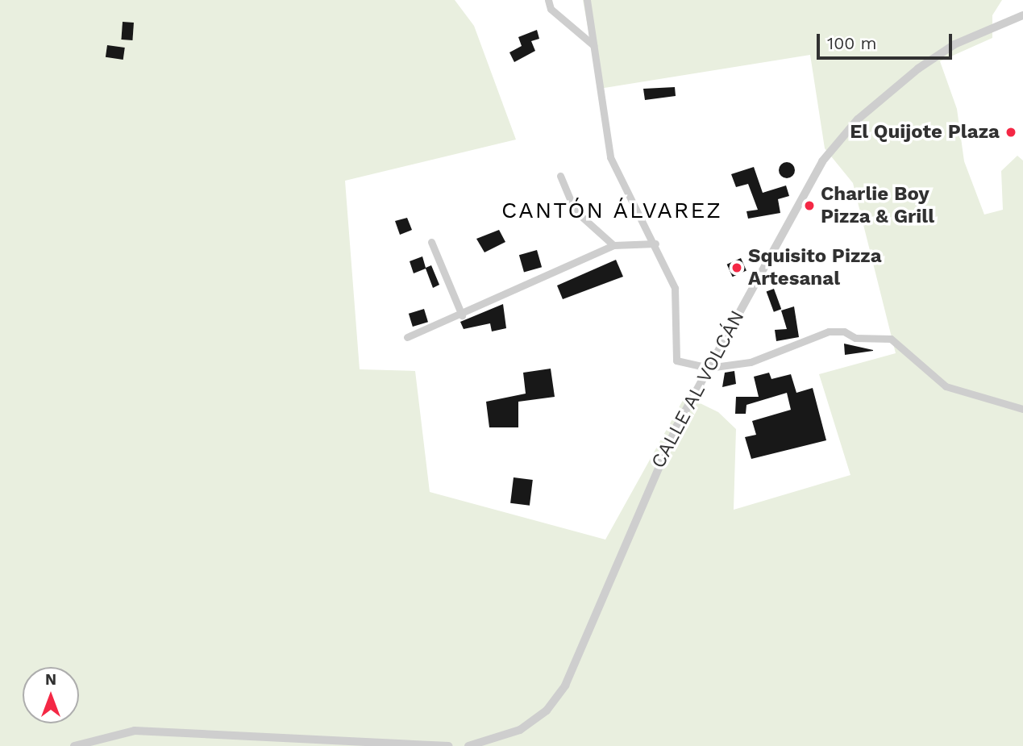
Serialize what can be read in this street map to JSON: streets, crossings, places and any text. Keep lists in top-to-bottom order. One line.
{"streets":{"street":["CALLE AL VOLCÁN"]},"districts":["CANTÓN ÁLVAREZ"],"places":["El Quijote Plaza","Charlie Boy Pizza & Grill","Squisito Pizza Artesanal"],"scale_bar":"100 m","north":"top"}
